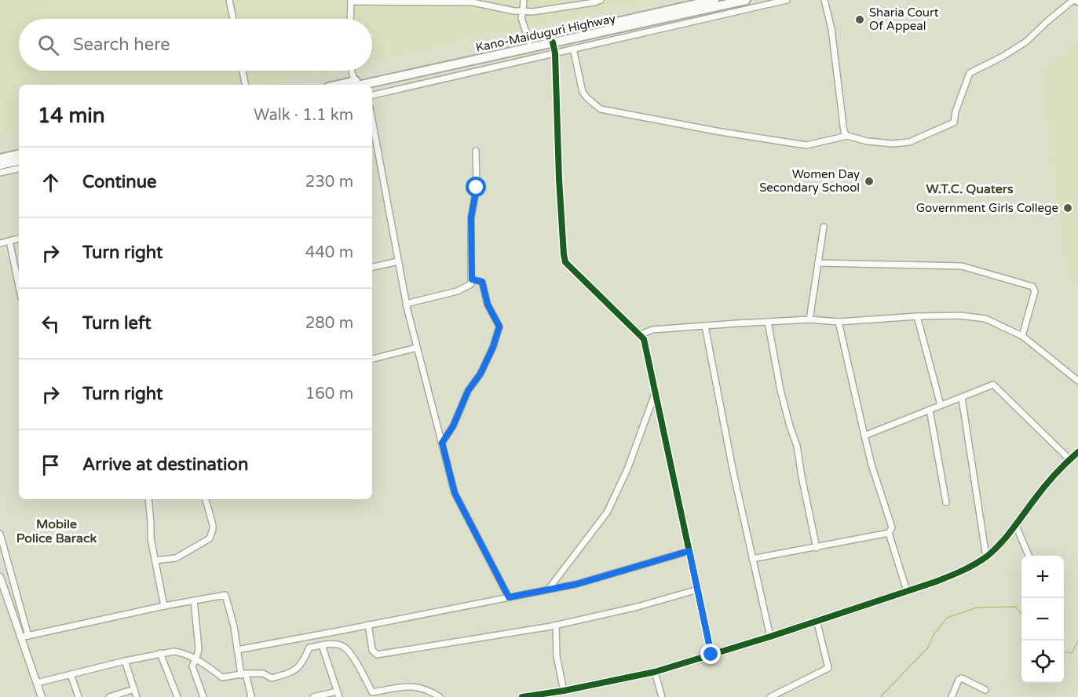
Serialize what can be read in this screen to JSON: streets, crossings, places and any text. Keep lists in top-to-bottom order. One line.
{"streets":{"highway":["Kano-Maiduguri Highway"]},"districts":["W.T.C. Quaters","Mobile Police Barack"],"places":["Sharia Court Of Appeal","Women Day Secondary School","Government Girls College"],"page":{"search":"Search here","heading":["14 min","Walk · 1.1 km"],"list":[["Continue","230 m"],["Turn right","440 m"],["Turn left","280 m"],["Turn right","160 m"],"Arrive at destination"],"map_buttons":["+","−"]}}
